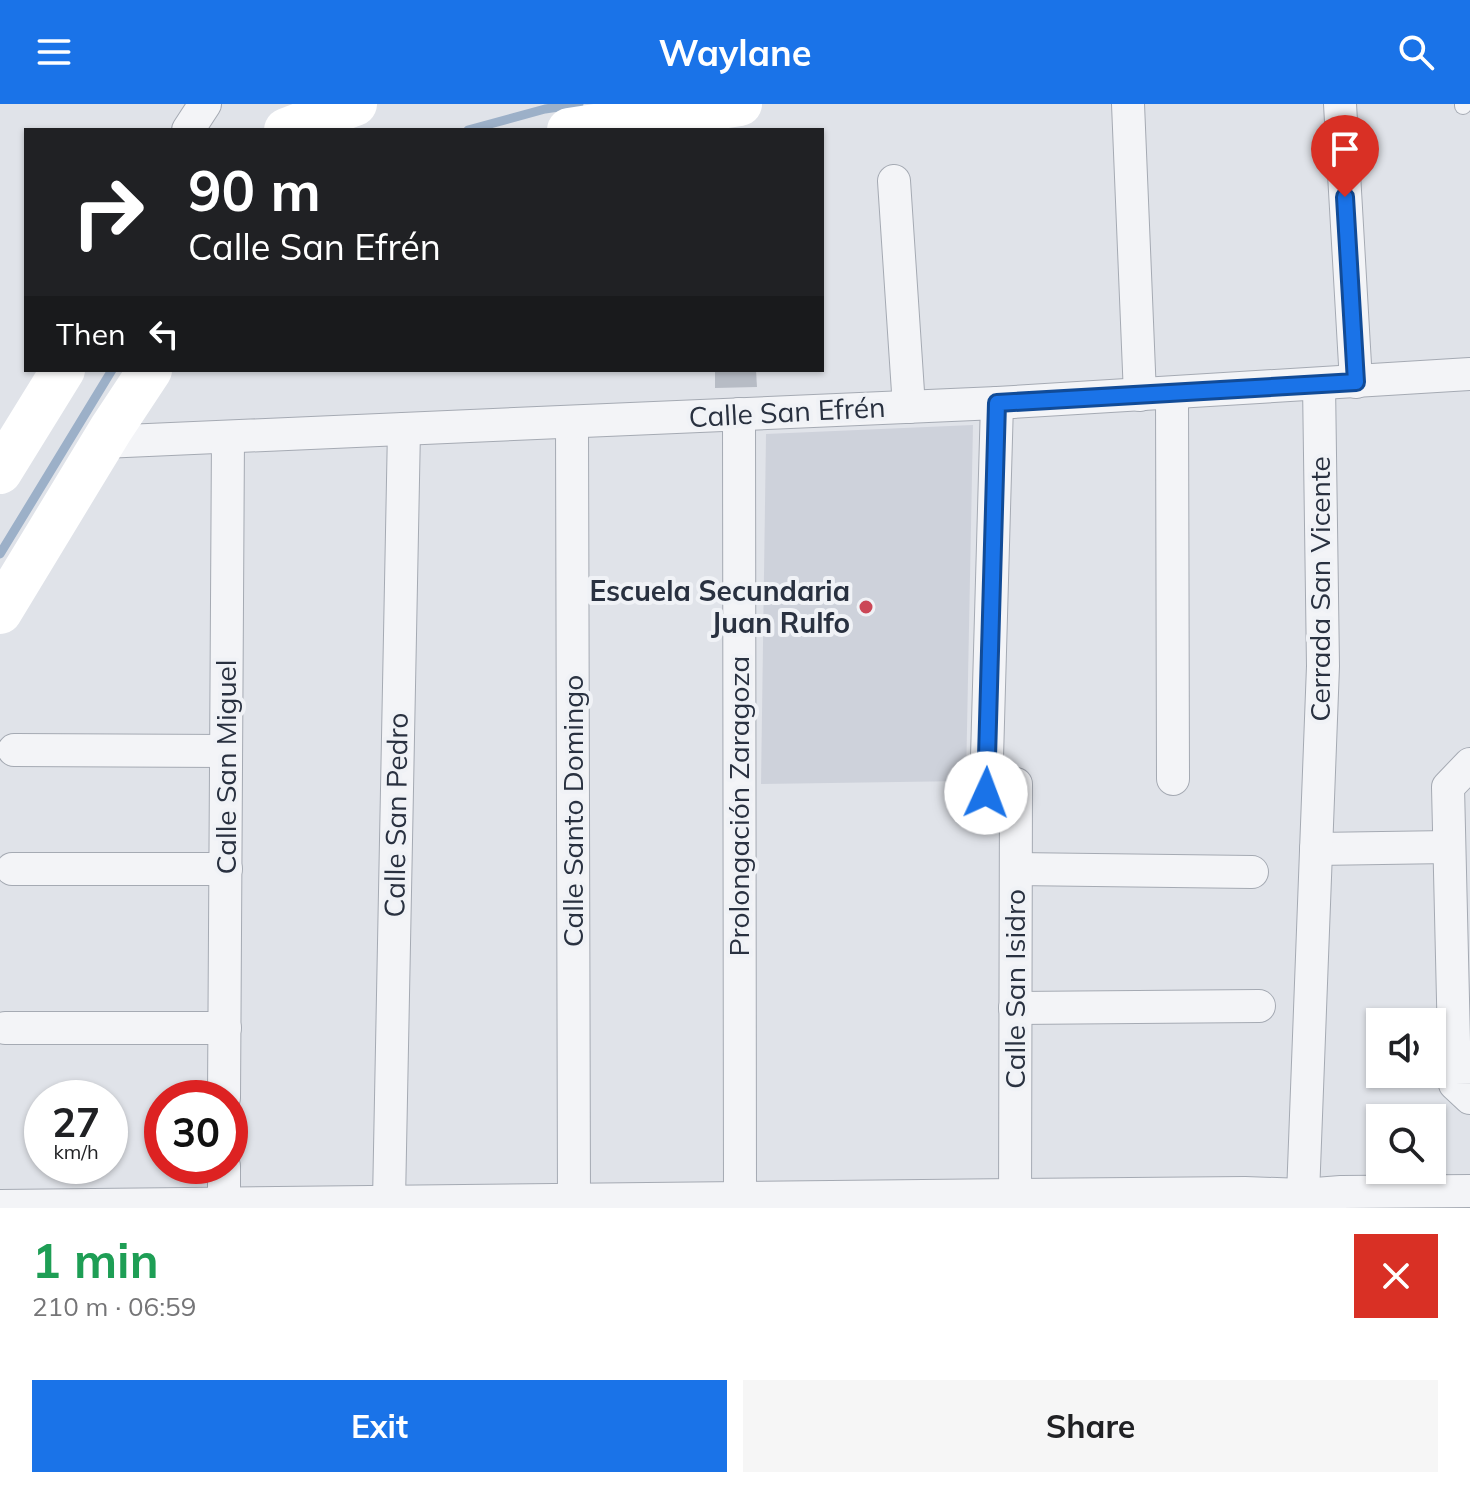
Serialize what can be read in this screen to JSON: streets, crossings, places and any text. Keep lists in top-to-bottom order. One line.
{"streets":{"street":["Calle San Efrén","Cerrada San Vicente","Calle San Miguel","Prolongación Zaragoza","Calle Santo Domingo","Calle San Pedro","Calle San Isidro"]},"crossings":[["Calle San Efrén","Cerrada San Vicente"],["Calle San Efrén","Calle San Miguel"],["Calle San Efrén","Prolongación Zaragoza"],["Calle San Efrén","Calle Santo Domingo"],["Calle San Efrén","Calle San Pedro"],["Calle San Efrén","Calle San Isidro"]],"places":["Escuela Secundaria Juan Rulfo"],"page":{"header":"Waylane","turn":["90 m","Calle San Efrén"],"then":"Then","speed":"27 km/h","limit":"30","heading":["1 min","210 m · 06:59"],"buttons":["Exit","Share"]}}
